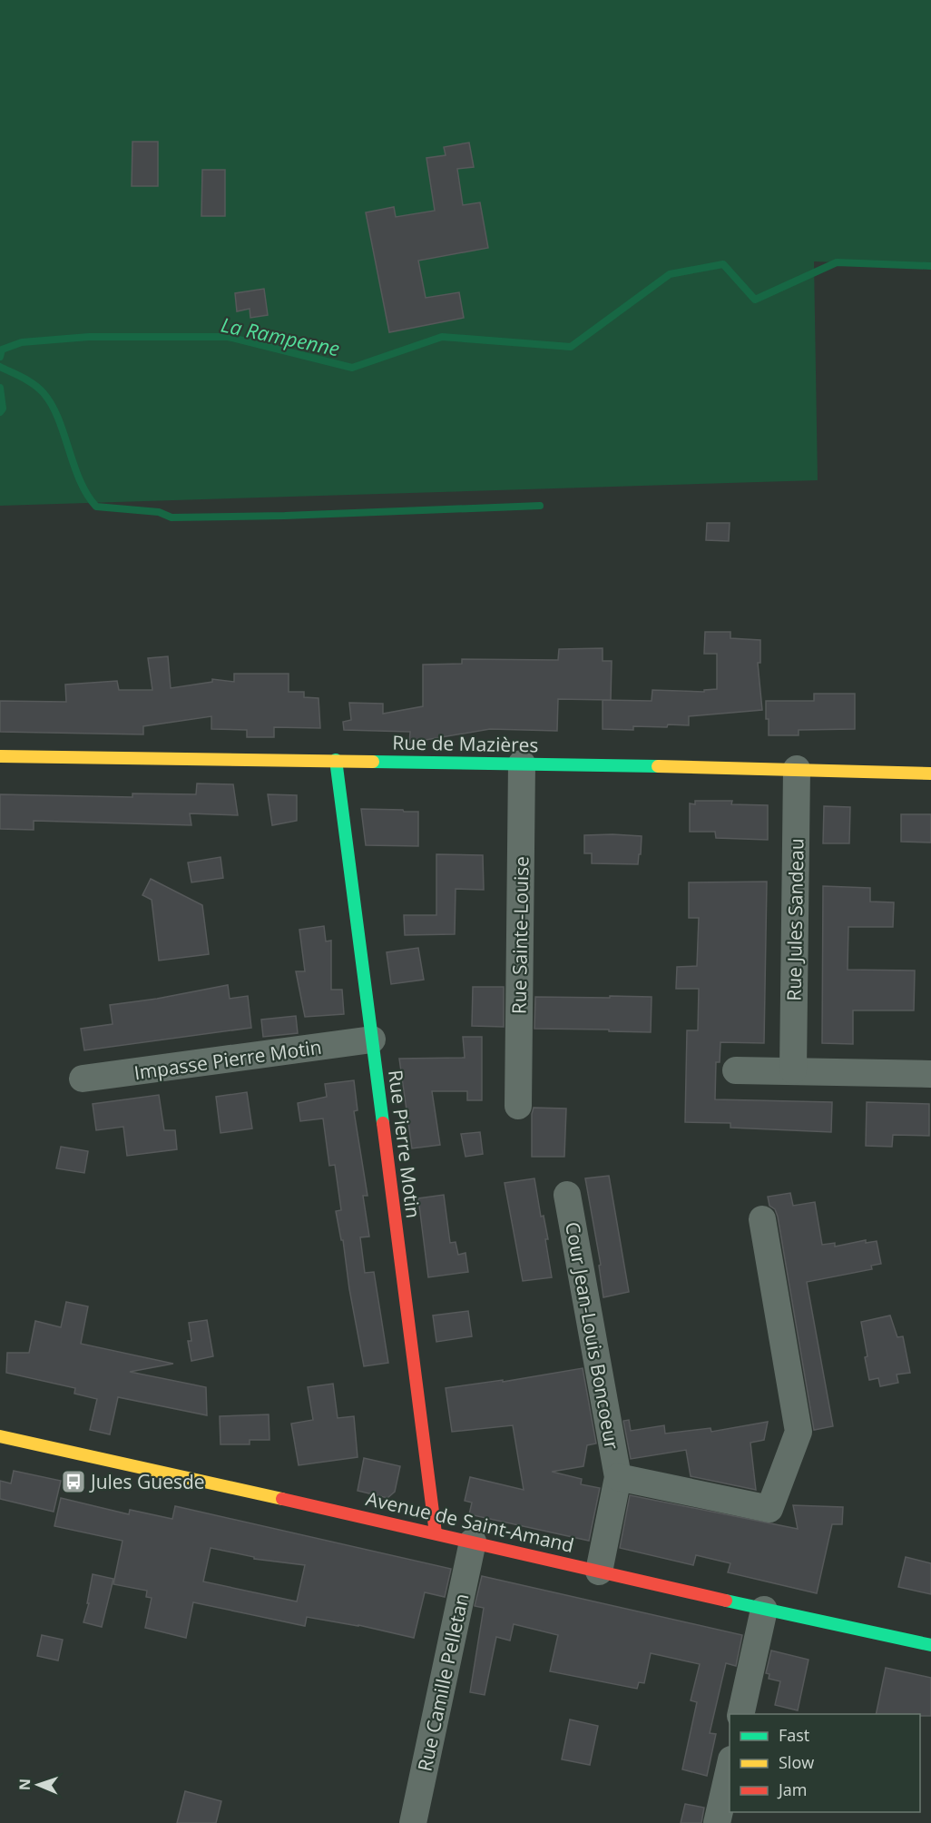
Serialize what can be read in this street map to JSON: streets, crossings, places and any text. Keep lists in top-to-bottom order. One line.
{"streets":{"street":["Rue de Mazières","Rue Jules Sandeau","Rue Sainte-Louise","Impasse Pierre Motin","Rue Pierre Motin","Cour Jean-Louis Boncoeur","Avenue de Saint-Amand","Rue Camille Pelletan"]},"crossings":[["Rue de Mazières","Rue Jules Sandeau"],["Rue de Mazières","Rue Sainte-Louise"],["Rue de Mazières","Rue Pierre Motin"],["Impasse Pierre Motin","Rue Pierre Motin"],["Rue Pierre Motin","Avenue de Saint-Amand"],["Cour Jean-Louis Boncoeur","Avenue de Saint-Amand"],["Avenue de Saint-Amand","Rue Camille Pelletan"]],"water":["La Rampenne"],"places":{"bus stop":["Jules Guesde"]},"legend":["Fast","Slow","Jam"],"north":"left"}
